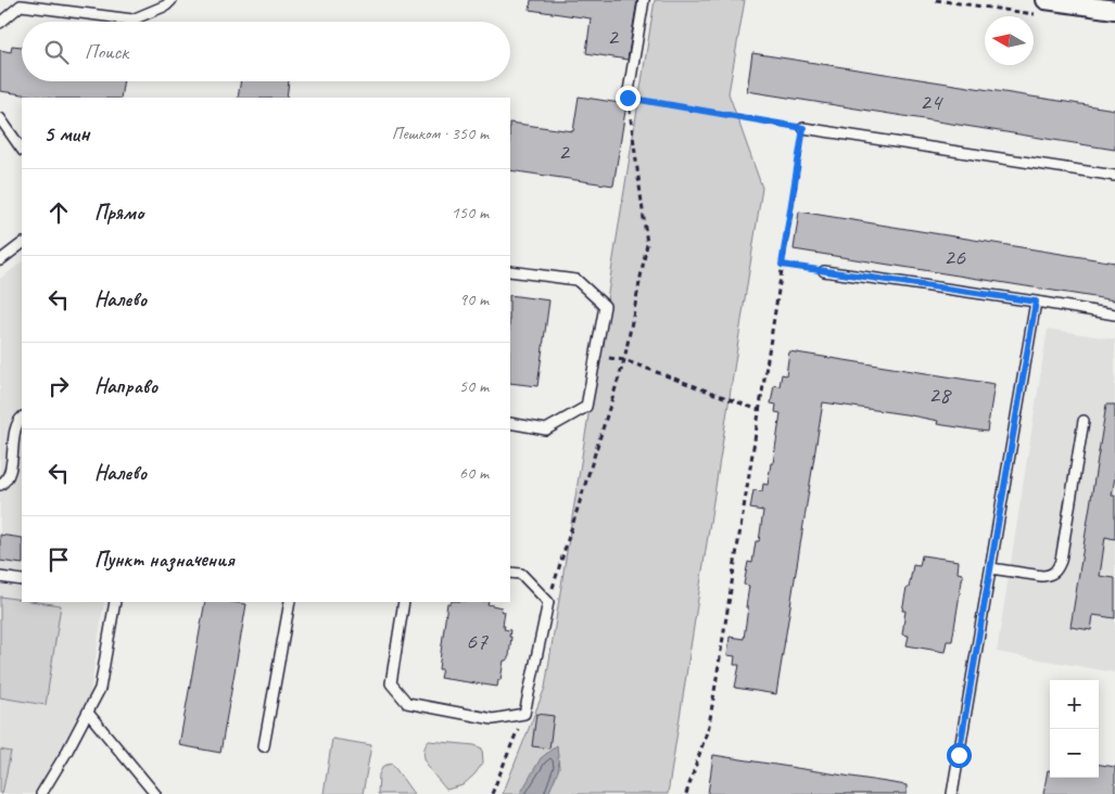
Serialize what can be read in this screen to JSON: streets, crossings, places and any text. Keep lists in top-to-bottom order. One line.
{"house_numbers":["2","24","2","26","28","67"],"north":"left","page":{"search":"Поиск","heading":["5 мин","Пешком · 350 m"],"list":[["Прямо","150 m"],["Налево","90 m"],["Направо","50 m"],["Налево","60 m"],"Пункт назначения"],"map_buttons":["+","−"]}}
